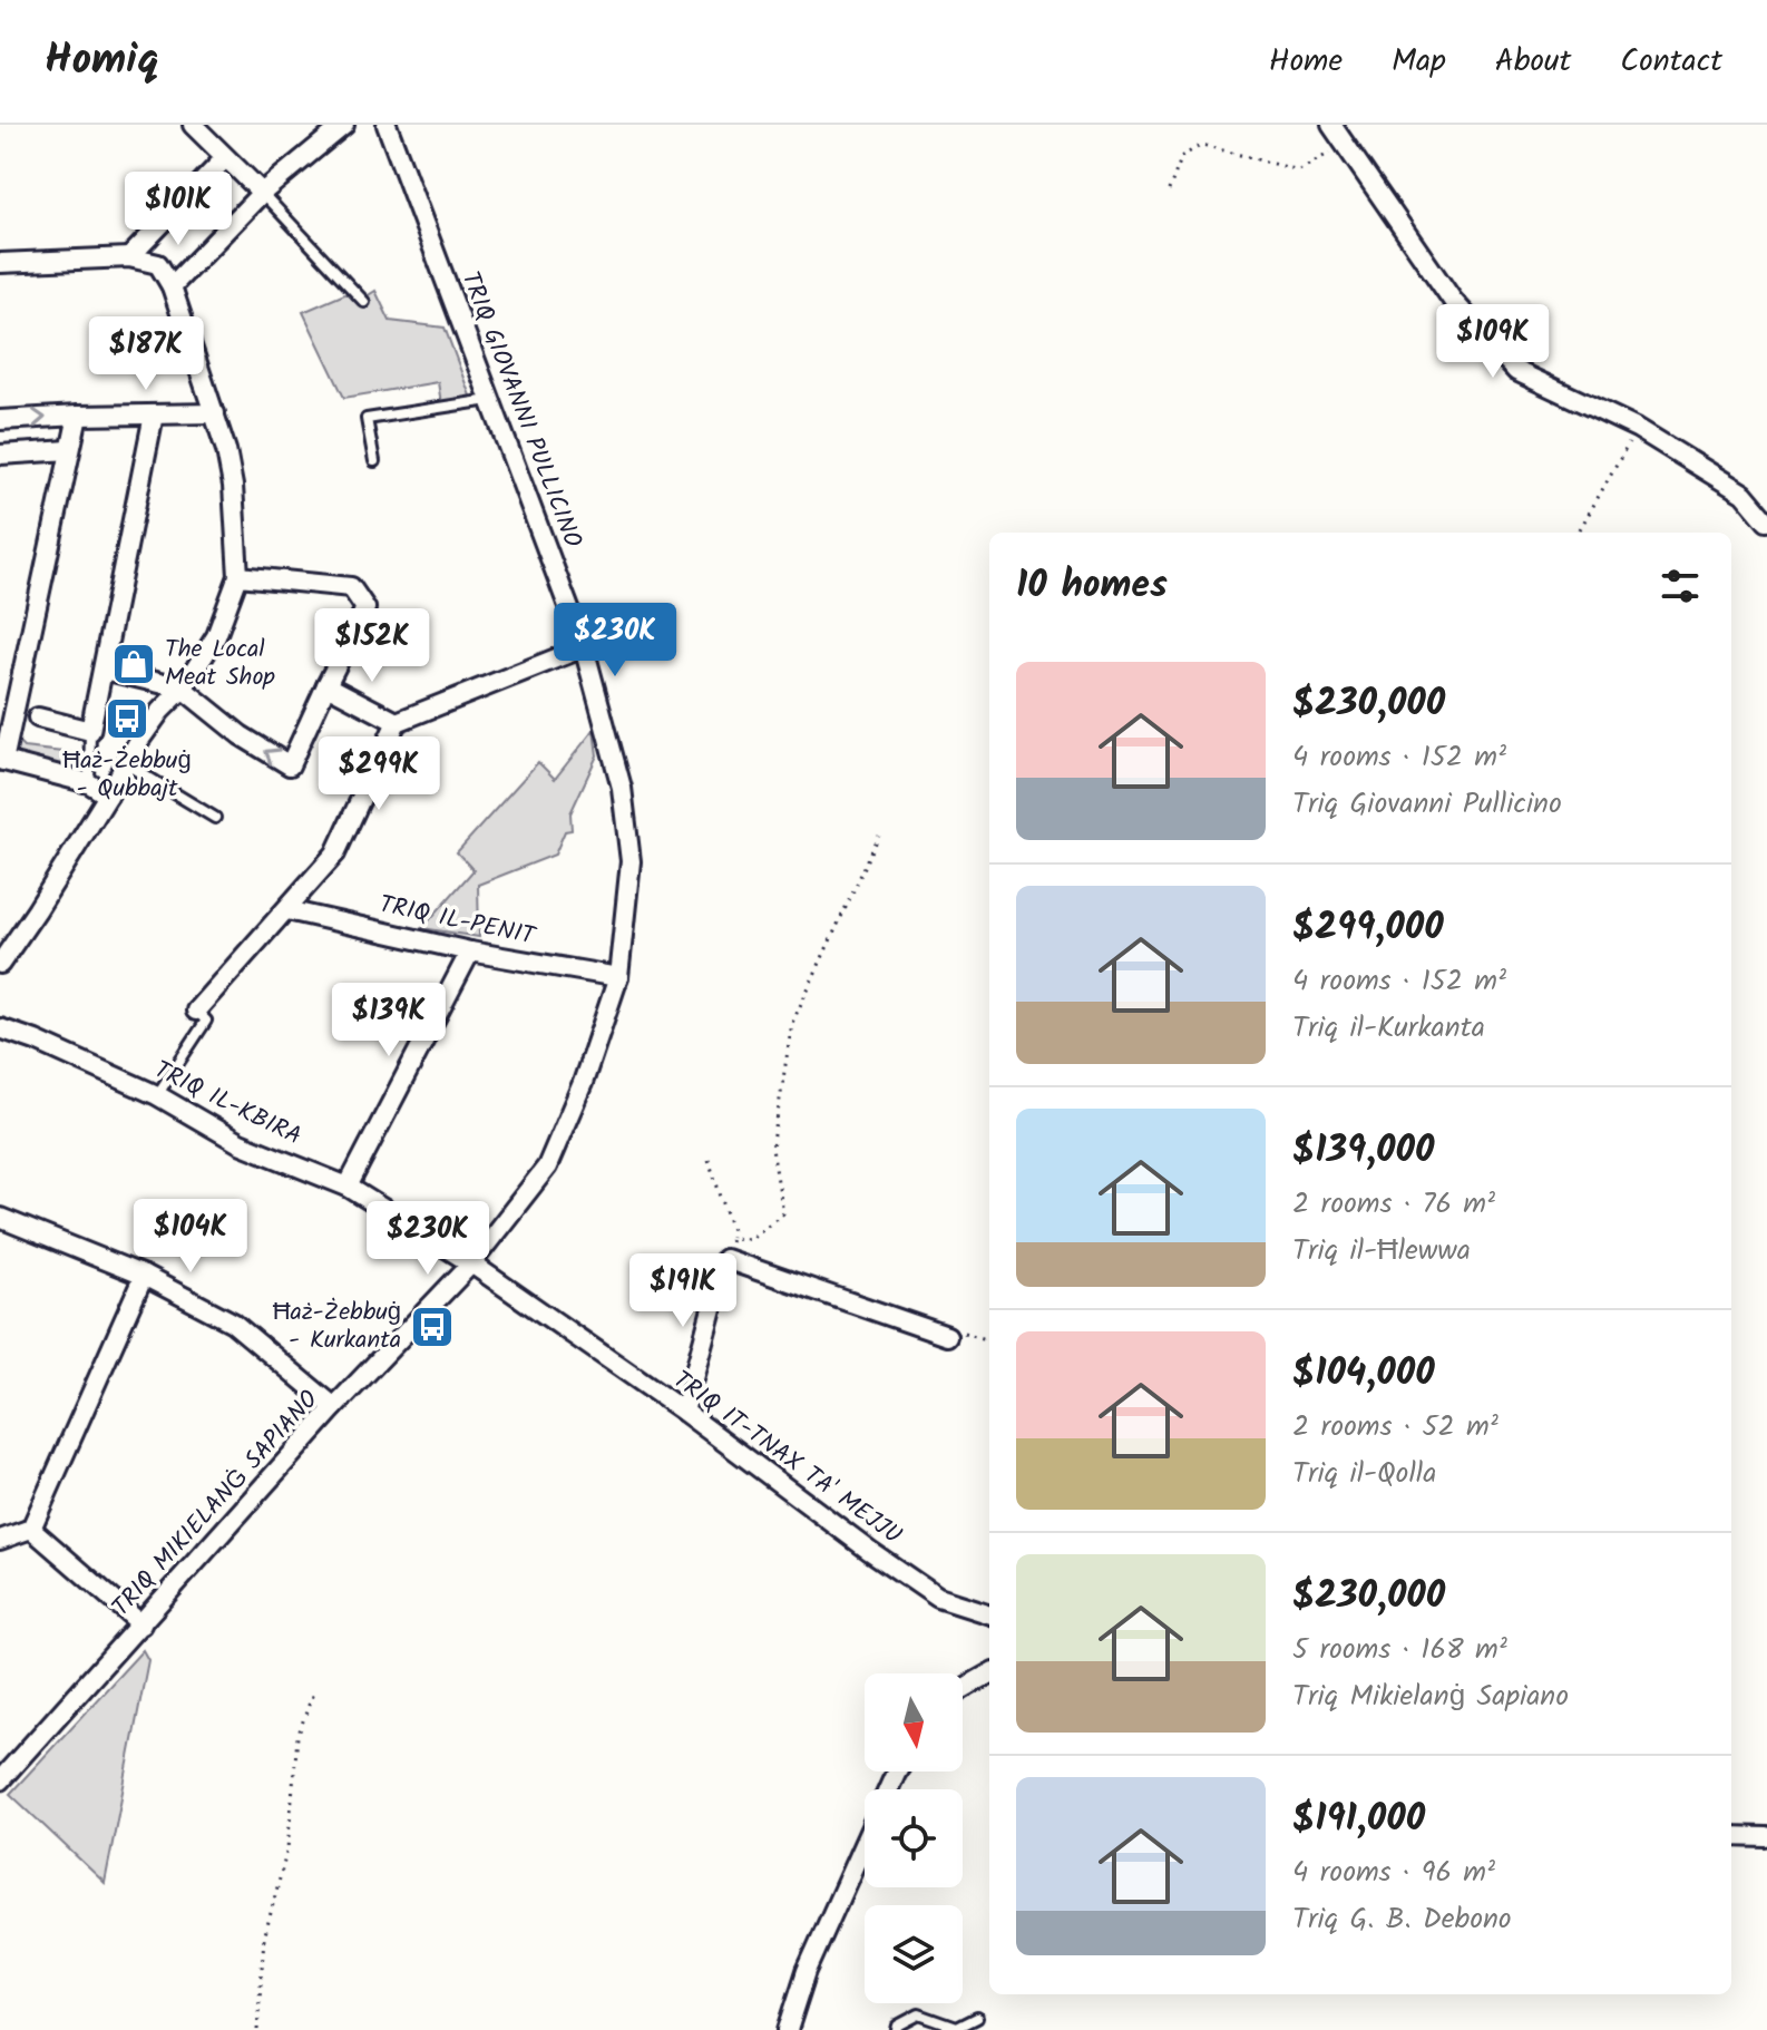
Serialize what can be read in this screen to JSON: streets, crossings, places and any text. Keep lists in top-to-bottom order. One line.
{"streets":{"street":["TRIQ GIOVANNI PULLICINO","TRIQ IL-PENIT","TRIQ IL-KBIRA","TRIQ IT-TNAX TA' MEJJU","TRIQ MIKIELANĠ SAPIANO"]},"crossings":[["TRIQ GIOVANNI PULLICINO","TRIQ IL-PENIT"],["TRIQ GIOVANNI PULLICINO","TRIQ MIKIELANĠ SAPIANO"],["TRIQ IL-PENIT","TRIQ MIKIELANĠ SAPIANO"],["TRIQ IL-KBIRA","TRIQ IT-TNAX TA' MEJJU"],["TRIQ IL-KBIRA","TRIQ MIKIELANĠ SAPIANO"],["TRIQ IT-TNAX TA' MEJJU","TRIQ MIKIELANĠ SAPIANO"]],"places":{"shop":["The Local Meat Shop"],"bus stop":["Ħaż-Żebbuġ - Qubbajt","Ħaż-Żebbuġ - Kurkanta"]},"north":"bottom","page":{"header":"Homiq","nav":["Home","Map","About","Contact"],"price":["$101K","$109K","$187K","$230K","$152K","$299K","$139K","$104K","$230K","$191K"],"heading":"10 homes","list":[{"name":"$230,000","note":"4 rooms · 152 m² · Triq Giovanni Pullicino"},{"name":"$299,000","note":"4 rooms · 152 m² · Triq il-Kurkanta"},{"name":"$139,000","note":"2 rooms · 76 m² · Triq il-Ħlewwa"},{"name":"$104,000","note":"2 rooms · 52 m² · Triq il-Qolla"},{"name":"$230,000","note":"5 rooms · 168 m² · Triq Mikielanġ Sapiano"},{"name":"$191,000","note":"4 rooms · 96 m² · Triq G. B. Debono"}]}}
